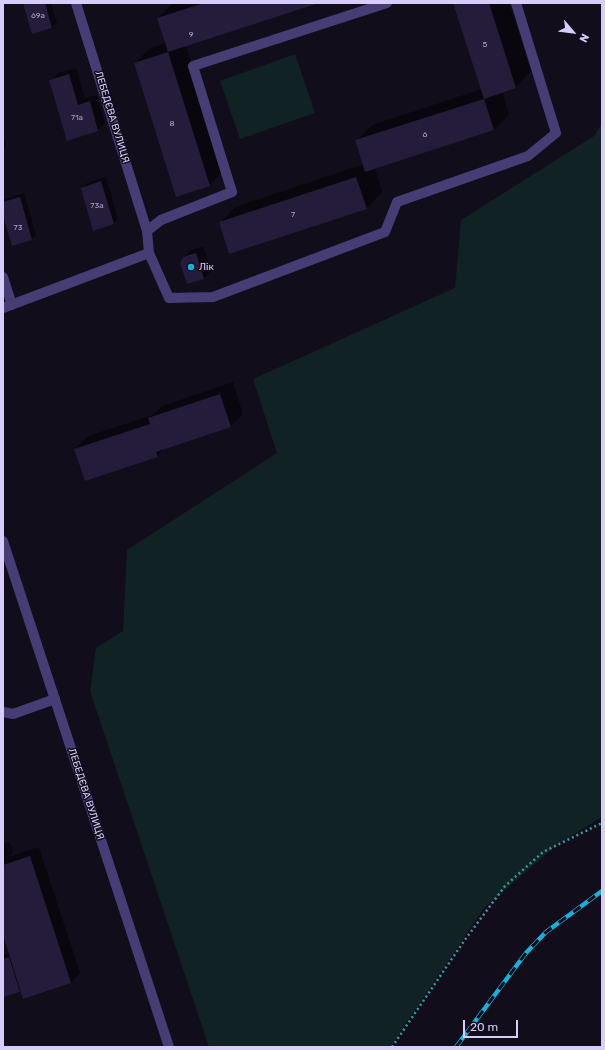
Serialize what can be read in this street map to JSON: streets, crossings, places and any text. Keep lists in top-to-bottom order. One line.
{"streets":{"street":["ЛЕБЕДЄВА ВУЛИЦЯ"]},"places":["Лік"],"house_numbers":["69а","9","5","71а","8","6","73а","7","73"],"scale_bar":"20 m","north":"bottom right"}
